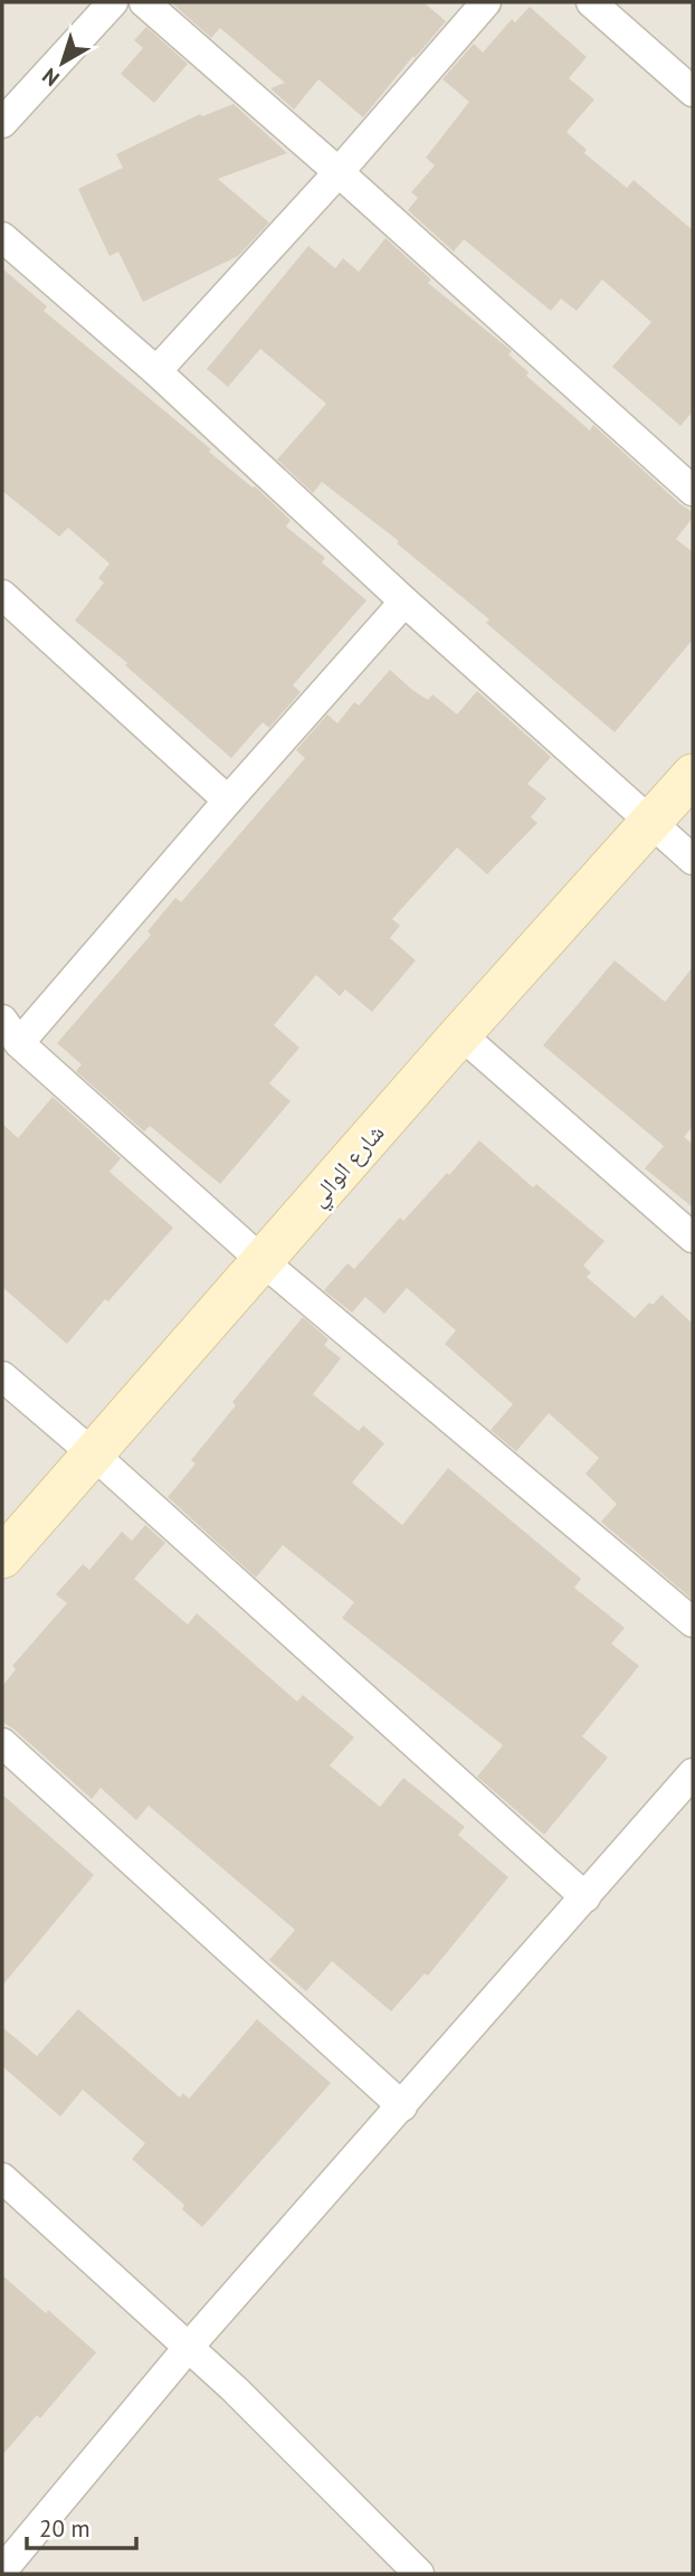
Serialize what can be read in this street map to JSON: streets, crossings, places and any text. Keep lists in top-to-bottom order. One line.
{"streets":{"main road":["شارع الوالي"]},"scale_bar":"20 m","north":"bottom left"}
